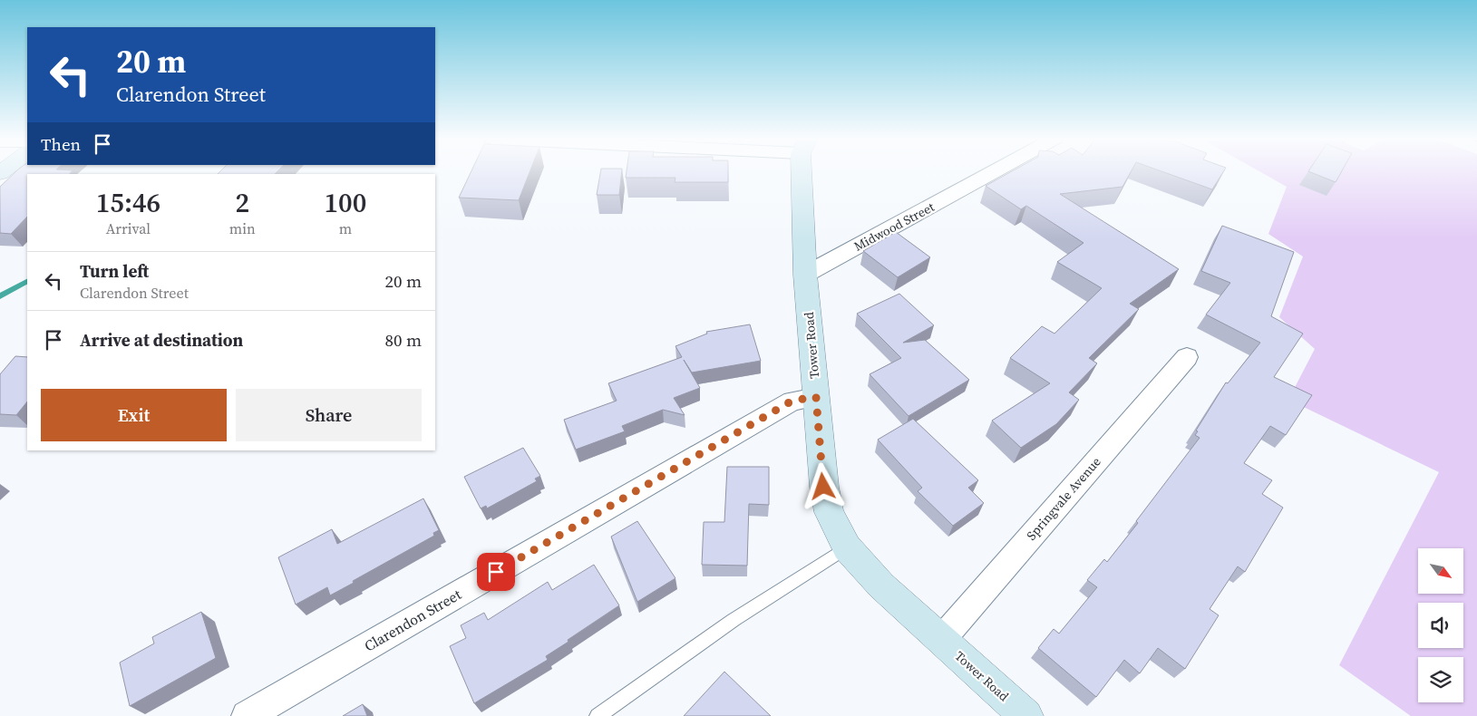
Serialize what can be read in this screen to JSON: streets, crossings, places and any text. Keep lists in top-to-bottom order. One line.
{"streets":{"street":["Midwood Street","Tower Road","Springvale Avenue","Clarendon Street"]},"crossings":[["Midwood Street","Tower Road"],["Tower Road","Springvale Avenue"],["Tower Road","Clarendon Street"]],"north":"bottom right","page":{"turn":["20 m","Clarendon Street"],"then":"Then","eta":["15:46","Arrival","2","min","100","m"],"list":[{"name":"Turn left","note":"Clarendon Street","value":"20 m"},{"name":"Arrive at destination","value":"80 m"}],"buttons":["Exit","Share"]}}
